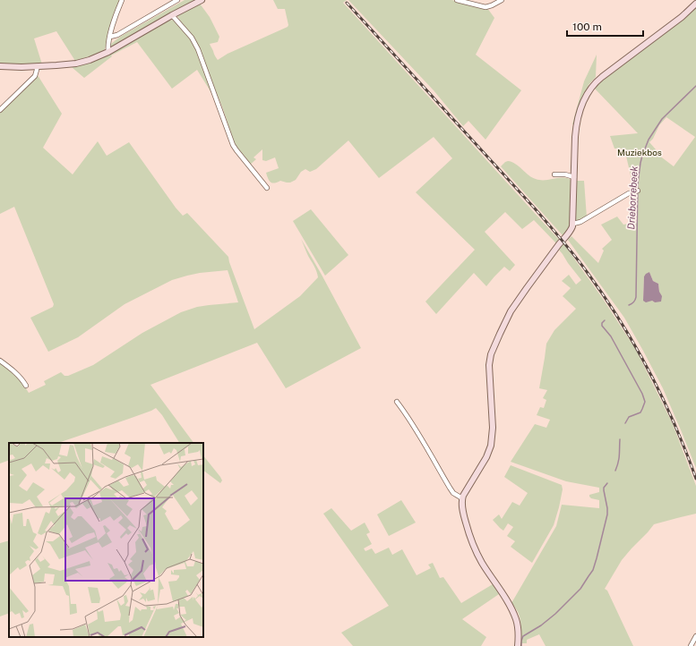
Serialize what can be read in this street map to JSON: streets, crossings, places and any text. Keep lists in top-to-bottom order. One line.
{"water":["Drieborrebeek"],"parks":["Muziekbos"],"scale_bar":"100 m"}
